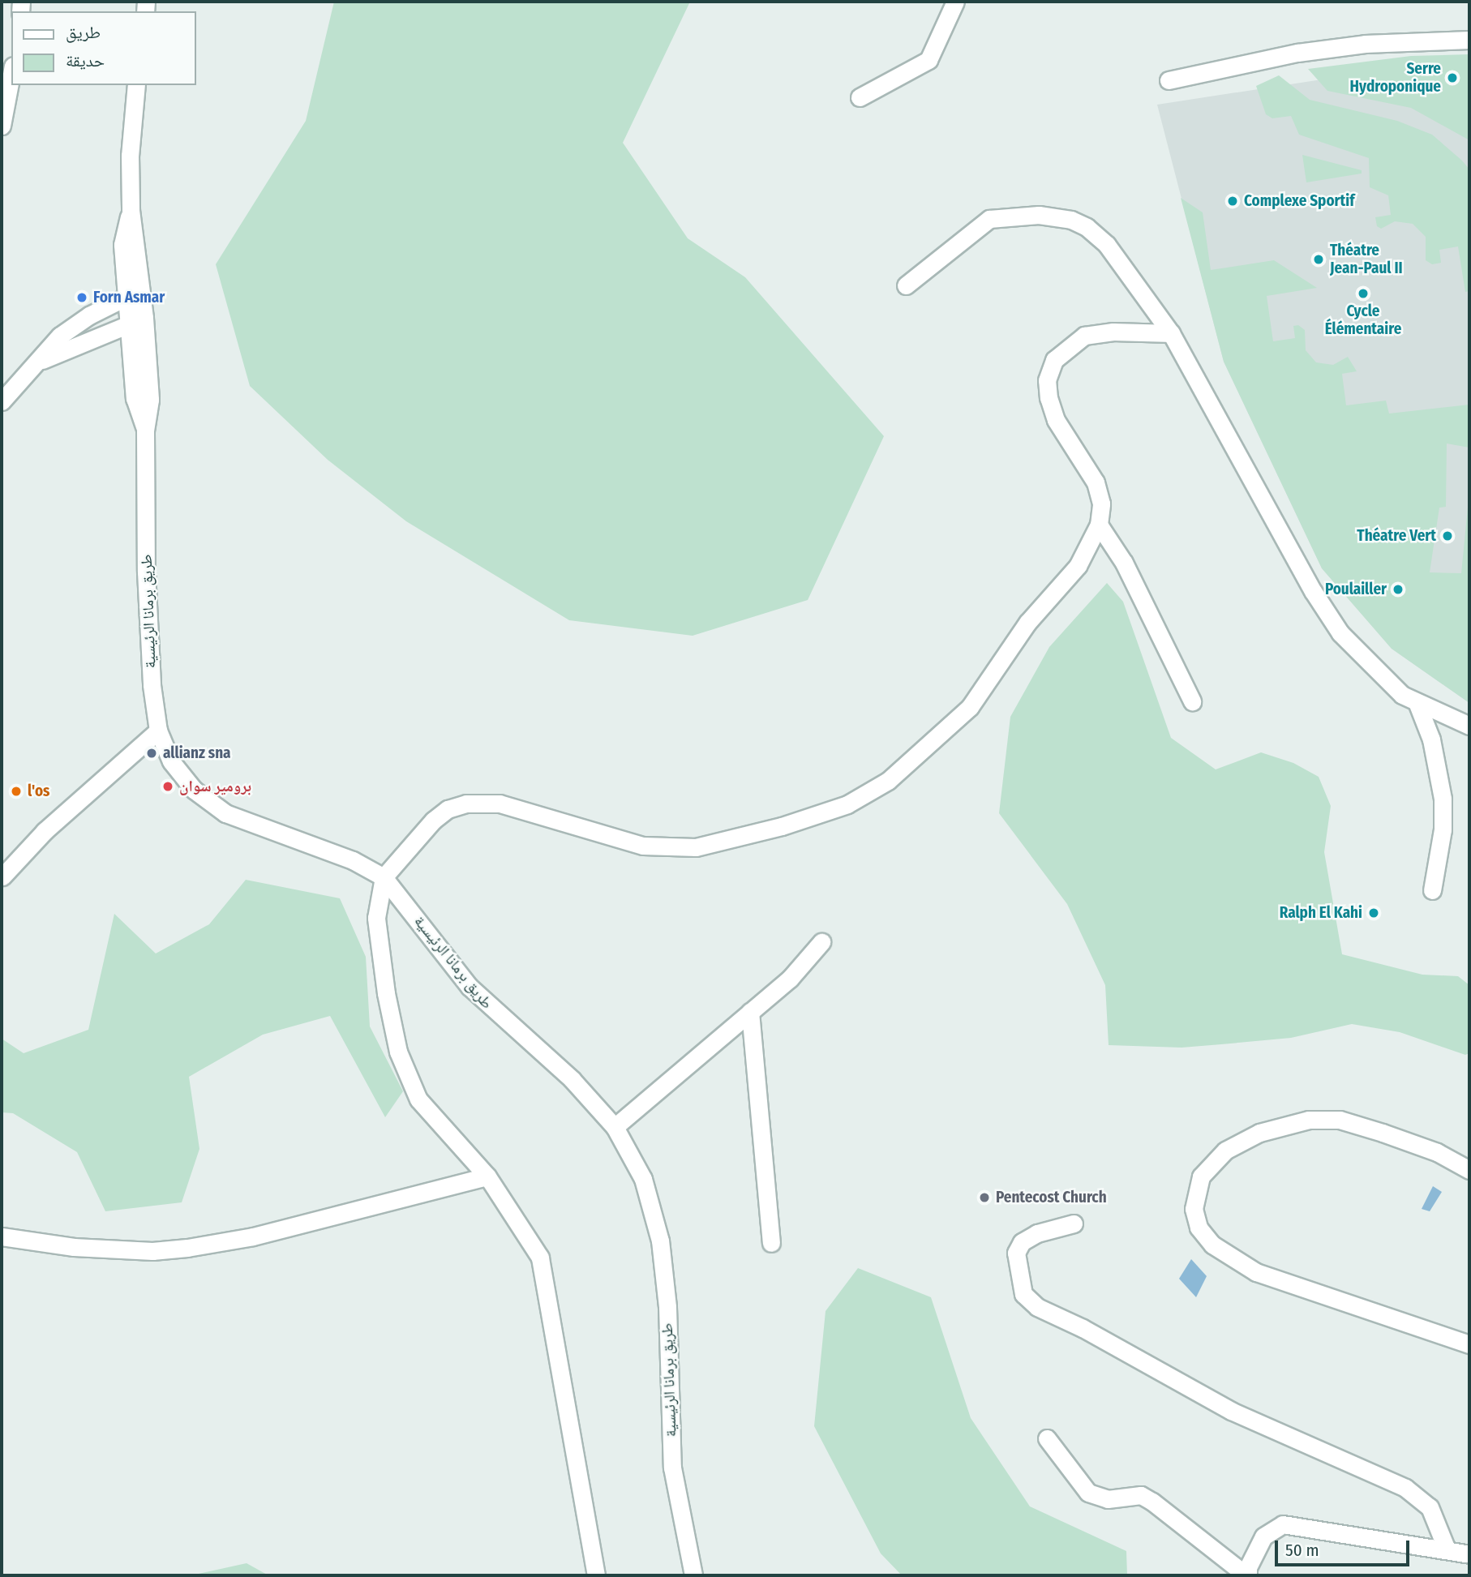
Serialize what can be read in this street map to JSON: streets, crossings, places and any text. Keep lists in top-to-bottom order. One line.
{"streets":{"street":["طريق برمانا الرئيسية"]},"places":["Serre Hydroponique","Complexe Sportif","Théatre Jean-Paul II","Cycle Élémentaire","Forn Asmar","Théatre Vert","Poulailler","allianz sna","برومير سوان","l'os","Ralph El Kahi","Pentecost Church"],"legend":["طريق","حديقة"],"scale_bar":"50 m"}
